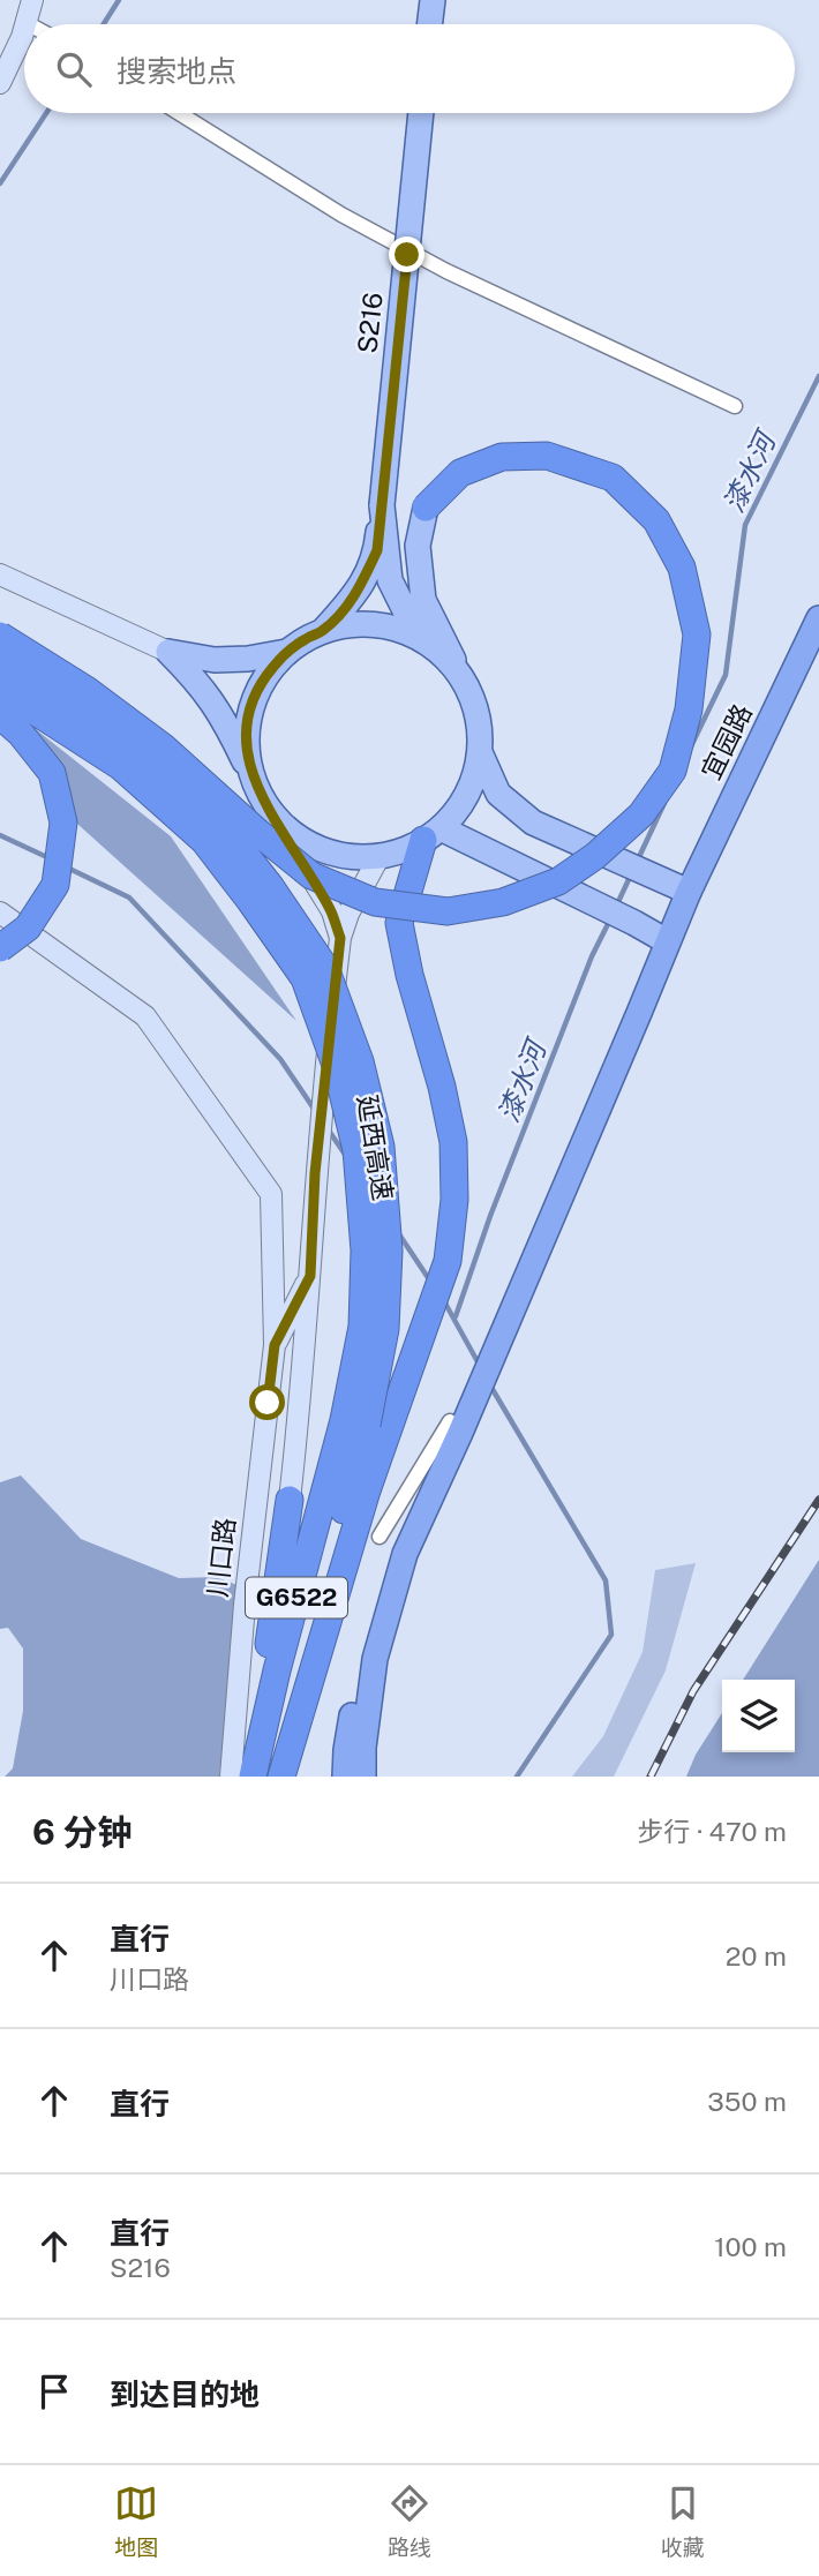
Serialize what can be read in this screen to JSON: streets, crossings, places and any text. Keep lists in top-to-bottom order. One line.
{"streets":{"highway":["宜园路","延西高速","G6522"],"main road":["S216","川口路"]},"water":["漆水河"],"page":{"search":"搜索地点","heading":["6 分钟","步行 · 470 m"],"list":[["直行","川口路","20 m"],["直行","350 m"],["直行","S216","100 m"],"到达目的地"],"nav":["地图","路线","收藏"]}}
